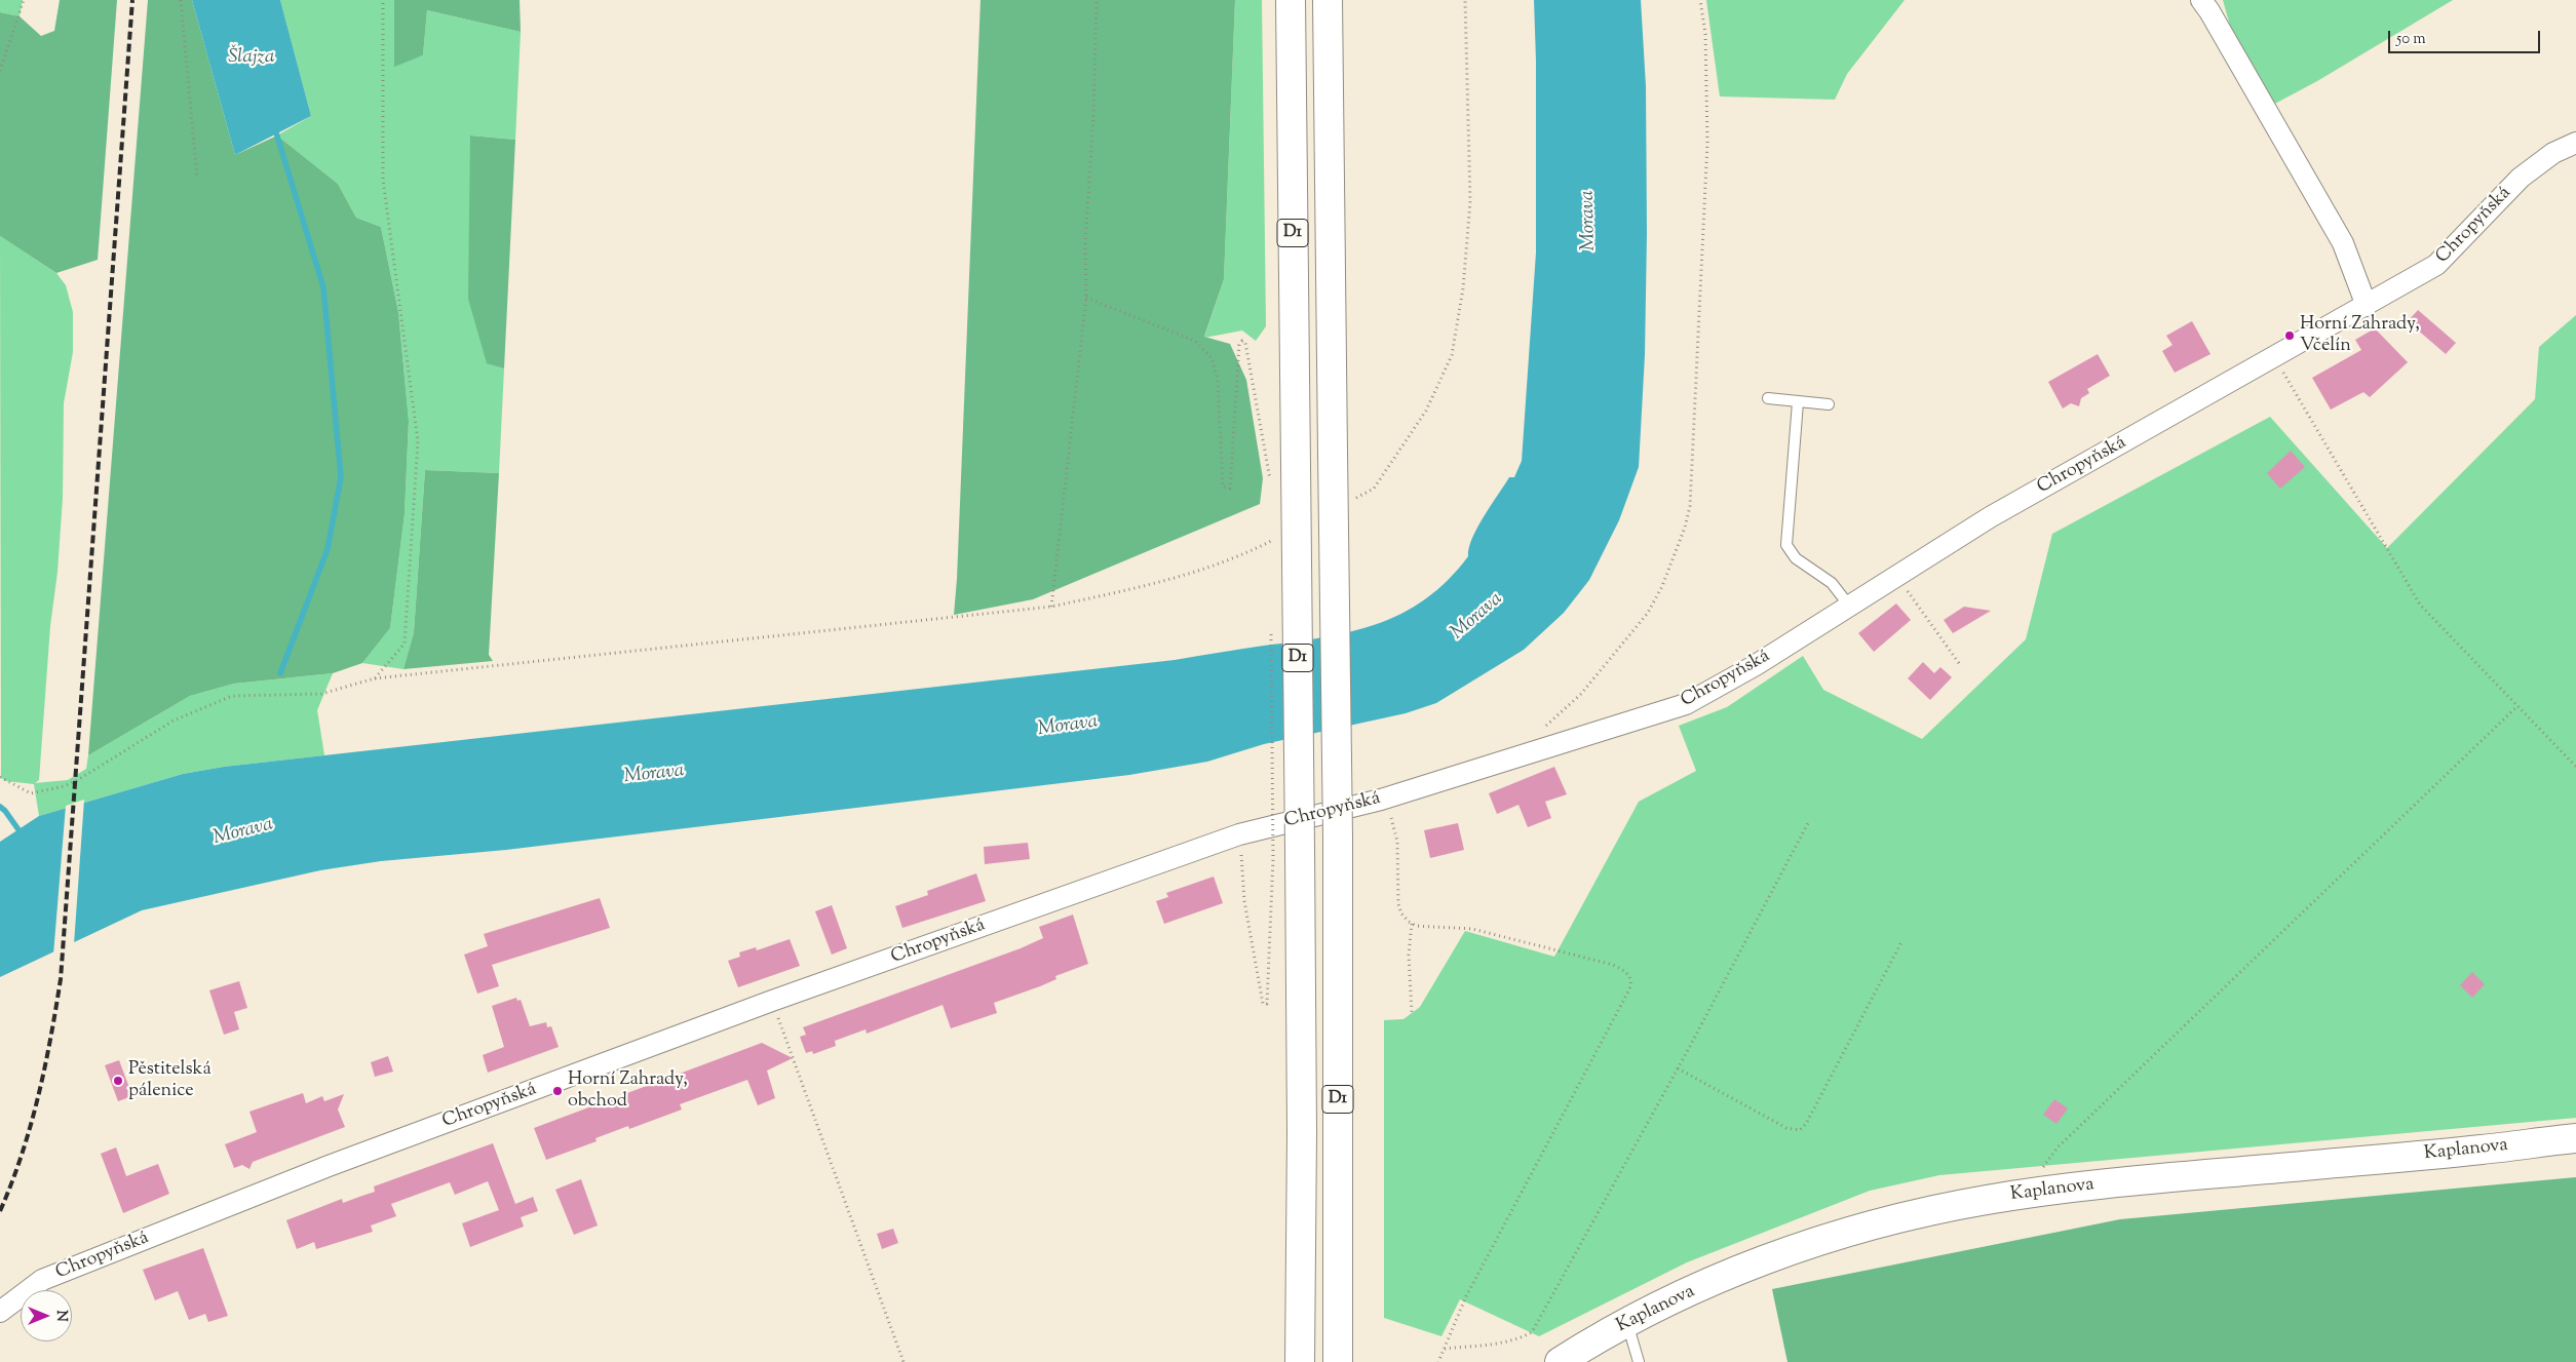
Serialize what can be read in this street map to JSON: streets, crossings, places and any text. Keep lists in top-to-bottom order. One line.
{"streets":{"main road":["D1","Kaplanova"],"street":["Chropyňská"]},"water":["Šlajza","Morava"],"places":["Horní Zahrady, Včelín","Pěstitelská pálenice","Horní Zahrady, obchod"],"scale_bar":"50 m","north":"right"}
